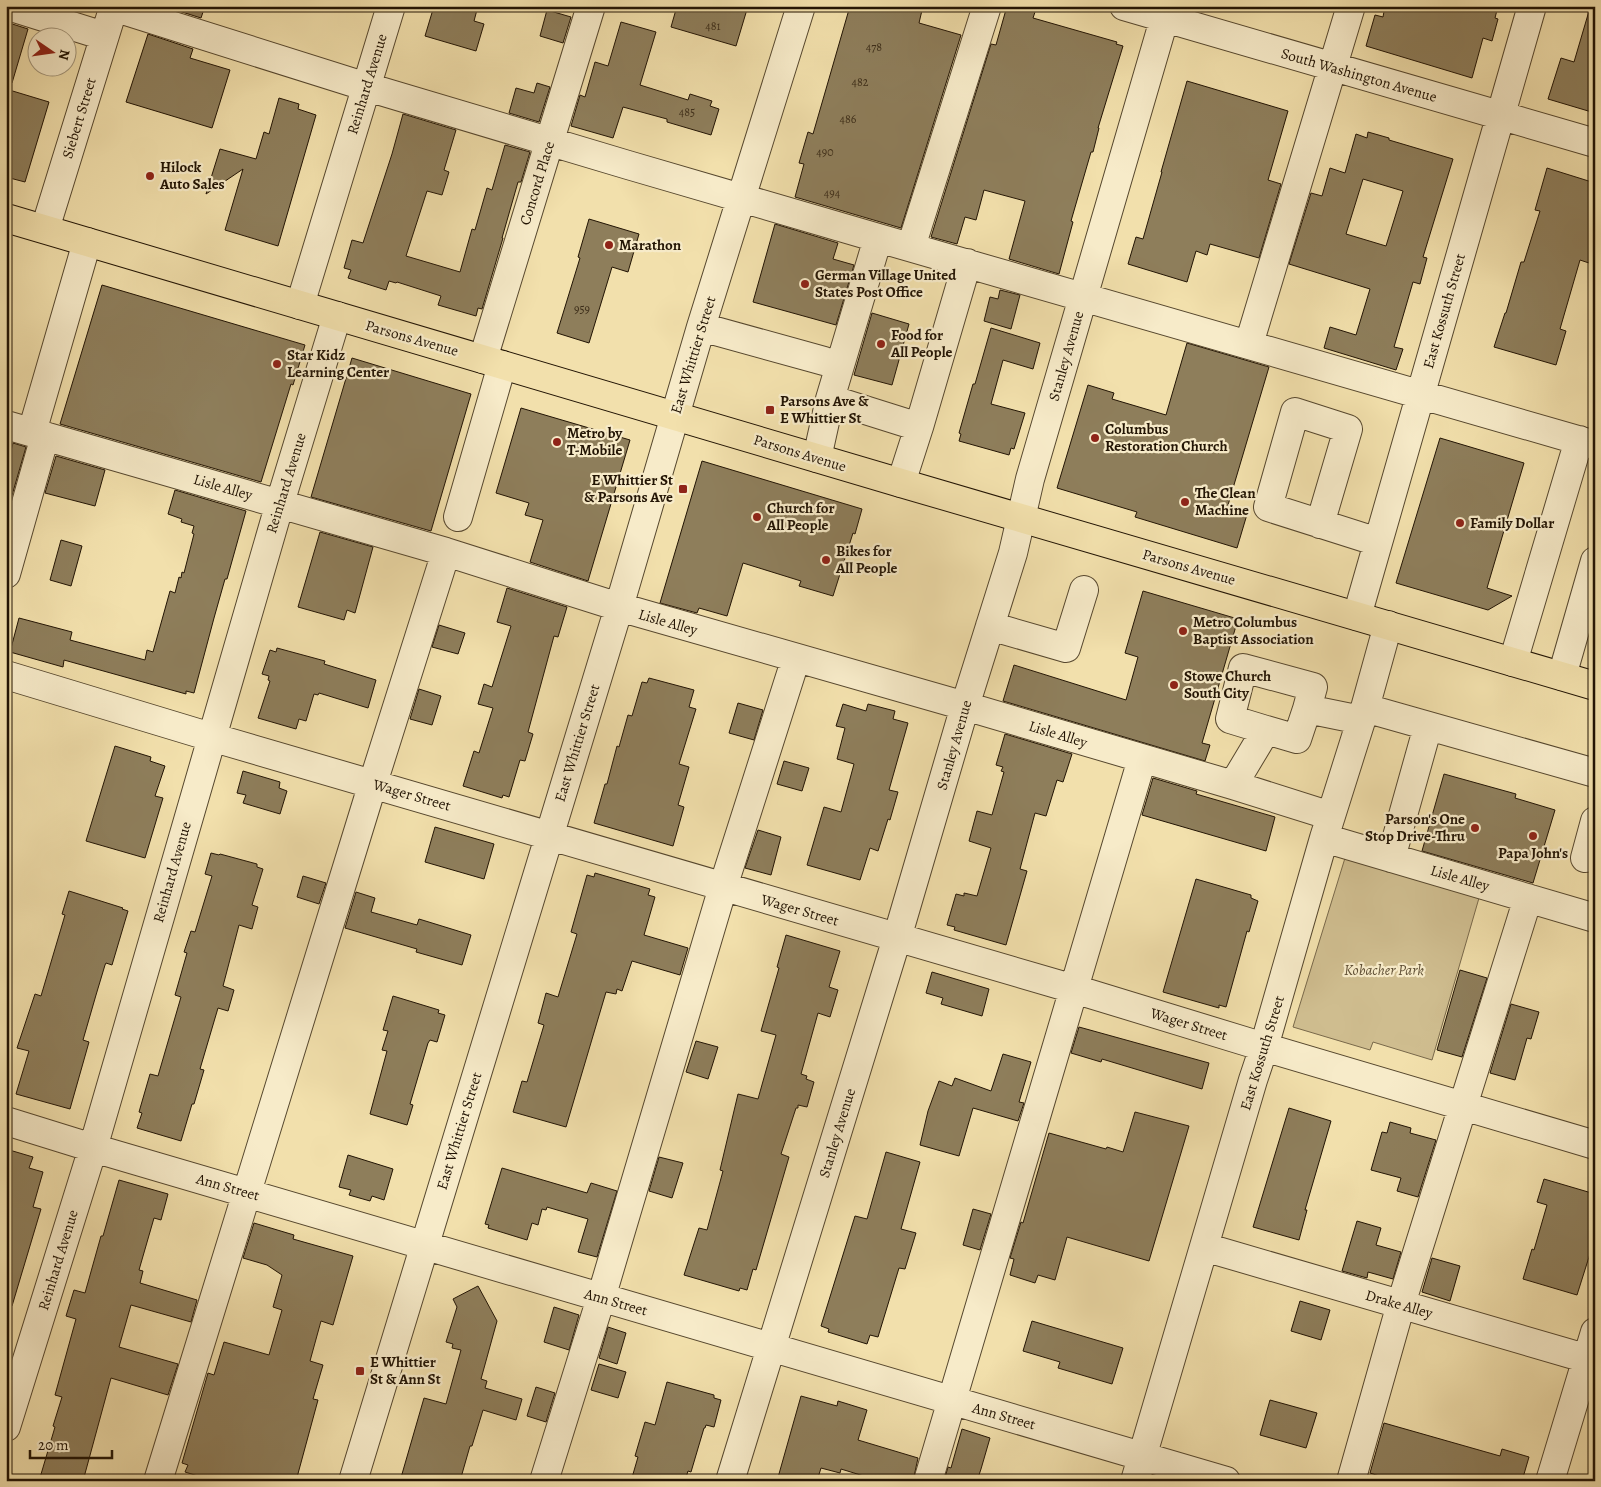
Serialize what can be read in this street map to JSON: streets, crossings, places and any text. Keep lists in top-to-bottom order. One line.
{"streets":{"main road":["Parsons Avenue"],"street":["South Washington Avenue","Reinhard Avenue","Siebert Street","Concord Place","East Kossuth Street","East Whittier Street","Stanley Avenue","Lisle Alley","Wager Street","Ann Street","Drake Alley"]},"crossings":[["South Washington Avenue","East Kossuth Street"],["South Washington Avenue","Stanley Avenue"],["Reinhard Avenue","Parsons Avenue"],["Reinhard Avenue","Lisle Alley"],["Reinhard Avenue","Wager Street"],["Reinhard Avenue","Ann Street"],["Siebert Street","Parsons Avenue"],["Concord Place","Parsons Avenue"],["East Kossuth Street","Parsons Avenue"],["East Kossuth Street","Lisle Alley"],["East Kossuth Street","Wager Street"],["East Kossuth Street","Ann Street"],["East Kossuth Street","Drake Alley"],["Parsons Avenue","East Whittier Street"],["Parsons Avenue","Stanley Avenue"],["East Whittier Street","Lisle Alley"],["East Whittier Street","Wager Street"],["East Whittier Street","Ann Street"],["Stanley Avenue","Lisle Alley"],["Stanley Avenue","Wager Street"],["Stanley Avenue","Ann Street"]],"parks":["Kobacher Park"],"places":{"other":["Hilock Auto Sales","Marathon","German Village United States Post Office","Food for All People","Star Kidz Learning Center","Columbus Restoration Church","Metro by T-Mobile","The Clean Machine","Church for All People","Family Dollar","Bikes for All People","Metro Columbus Baptist Association","Stowe Church South City","Parson's One Stop Drive-Thru","Papa John's"],"transit":["Parsons Ave & E Whittier St","E Whittier St & Parsons Ave","E Whittier St & Ann St"]},"house_numbers":["481","478","482","485","486","490","494","959"],"scale_bar":"20 m","north":"right"}
